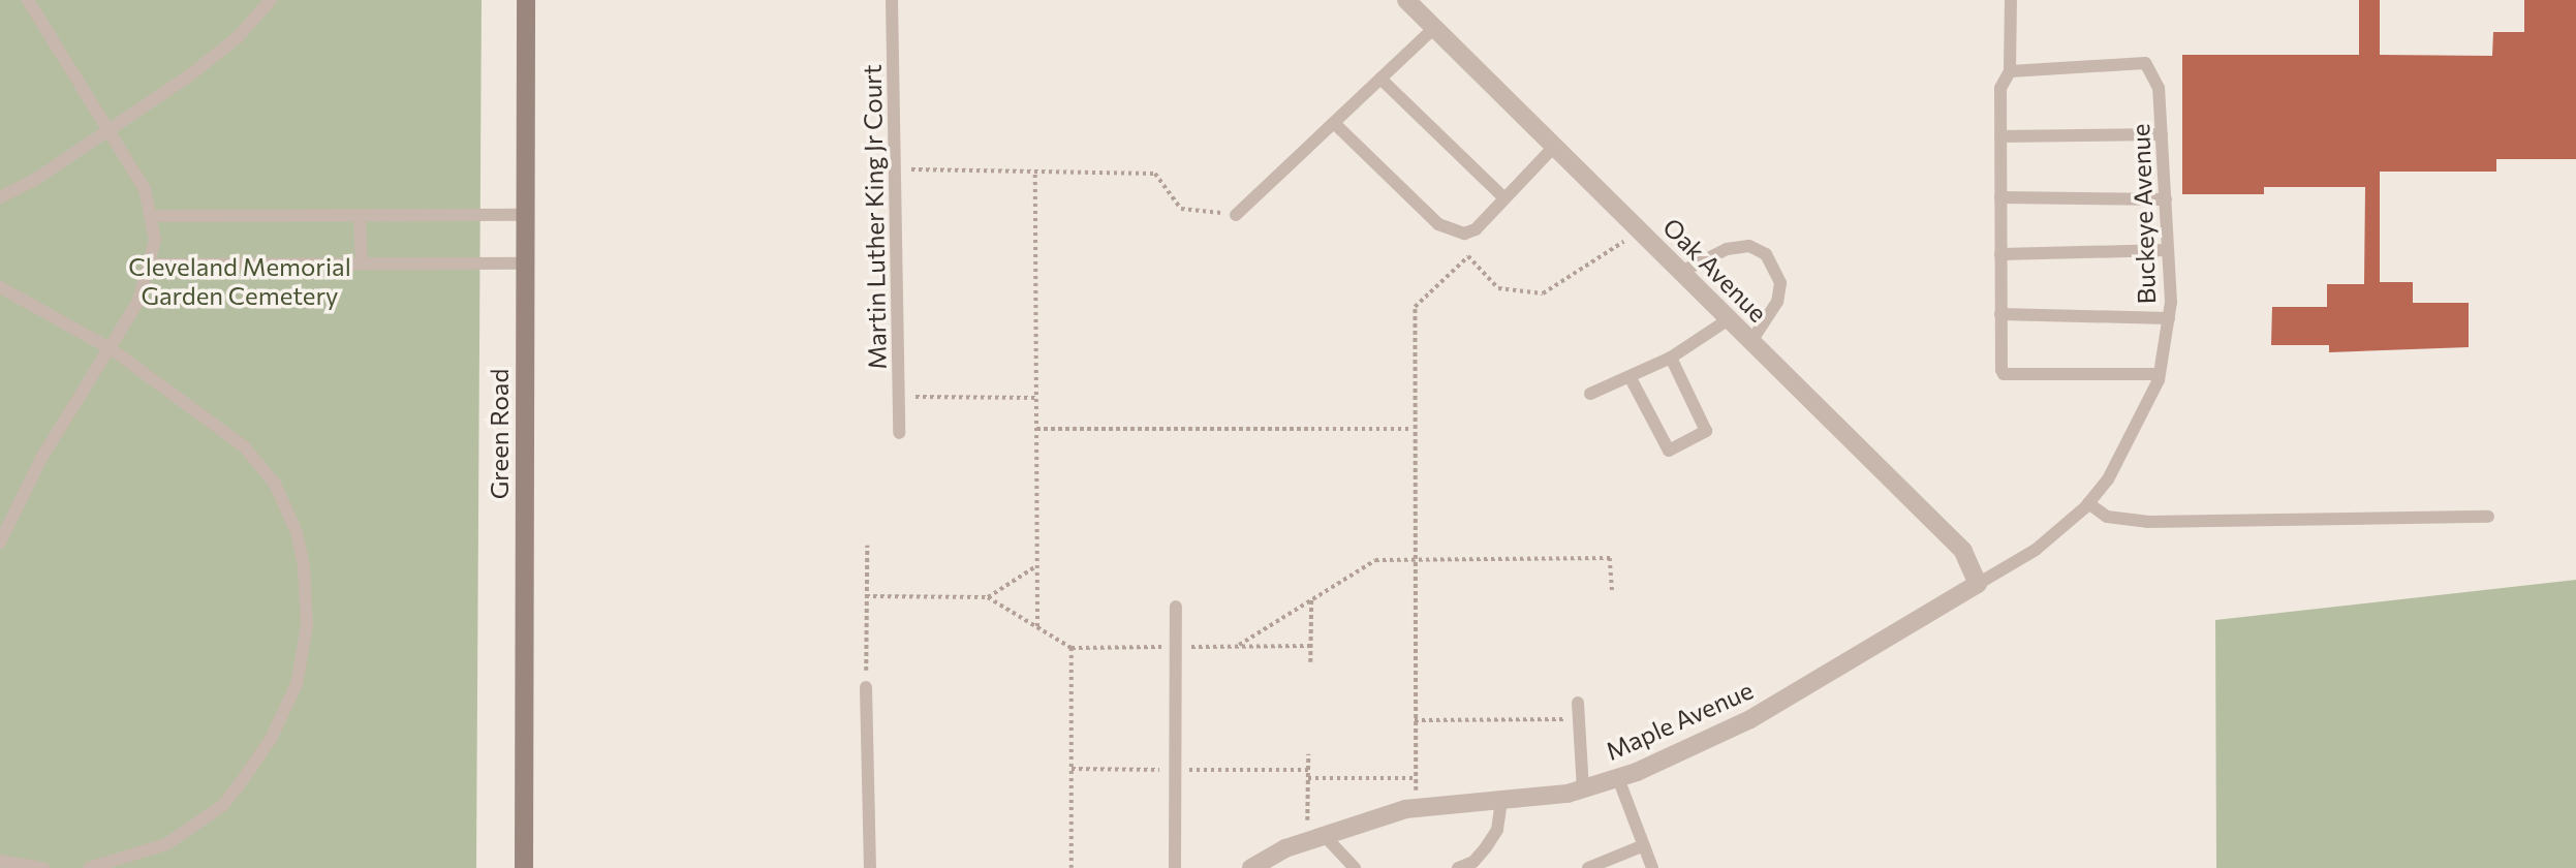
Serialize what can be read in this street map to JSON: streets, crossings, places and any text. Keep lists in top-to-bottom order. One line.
{"streets":{"main road":["Green Road"],"street":["Oak Avenue","Maple Avenue"],"lane":["Buckeye Avenue","Martin Luther King Jr Court"]},"crossings":[["Buckeye Avenue","Oak Avenue"],["Buckeye Avenue","Maple Avenue"],["Oak Avenue","Maple Avenue"]],"parks":["Cleveland Memorial Garden Cemetery"]}
